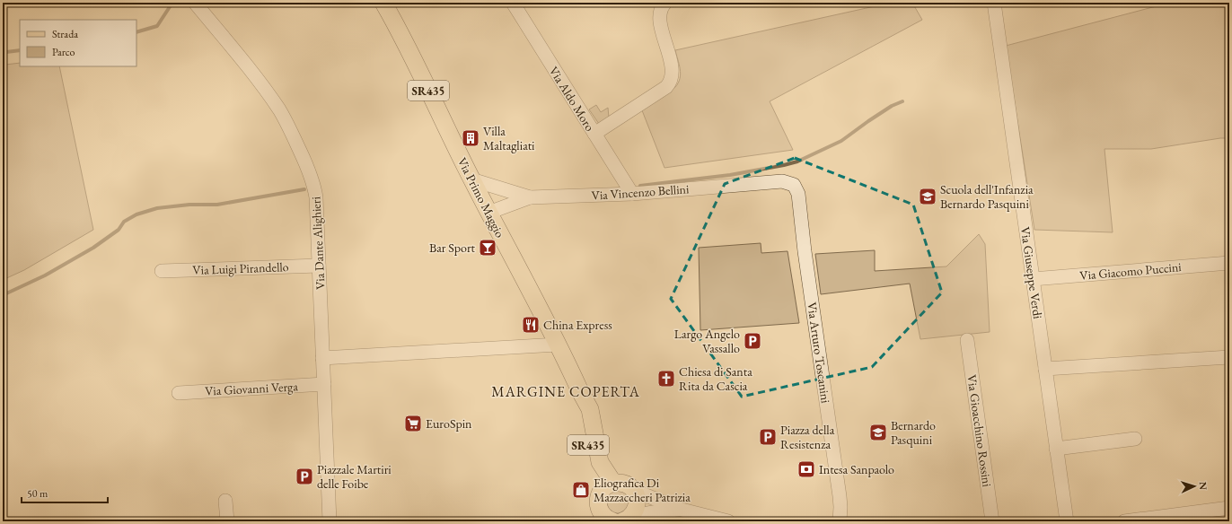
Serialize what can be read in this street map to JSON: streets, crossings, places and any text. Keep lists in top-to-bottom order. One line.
{"streets":{"main road":["SR435","Via Primo Maggio"],"street":["Via Aldo Moro","Via Vincenzo Bellini","Via Dante Alighieri","Via Luigi Pirandello","Via Giacomo Puccini","Via Giuseppe Verdi","Via Arturo Toscanini","Via Giovanni Verga","Via Gioacchino Rossini"]},"crossings":[["SR435","Via Primo Maggio"],["Via Aldo Moro","Via Vincenzo Bellini"],["Via Vincenzo Bellini","Via Primo Maggio"],["Via Vincenzo Bellini","Via Arturo Toscanini"],["Via Dante Alighieri","Via Luigi Pirandello"],["Via Dante Alighieri","Via Giovanni Verga"],["Via Giacomo Puccini","Via Giuseppe Verdi"]],"districts":["MARGINE COPERTA"],"places":{"building":["Villa Maltagliati"],"school or university":["Scuola dell'Infanzia Bernardo Pasquini","Bernardo Pasquini"],"bar":["Bar Sport"],"restaurant":["China Express"],"parking":["Largo Angelo Vassallo","Piazza della Resistenza","Piazzale Martiri delle Foibe"],"church":["Chiesa di Santa Rita da Cascia"],"supermarket":["EuroSpin"],"bank":["Intesa Sanpaolo"],"shop":["Eliografica Di Mazzaccheri Patrizia"]},"legend":["Strada","Parco"],"scale_bar":"50 m","north":"right"}
